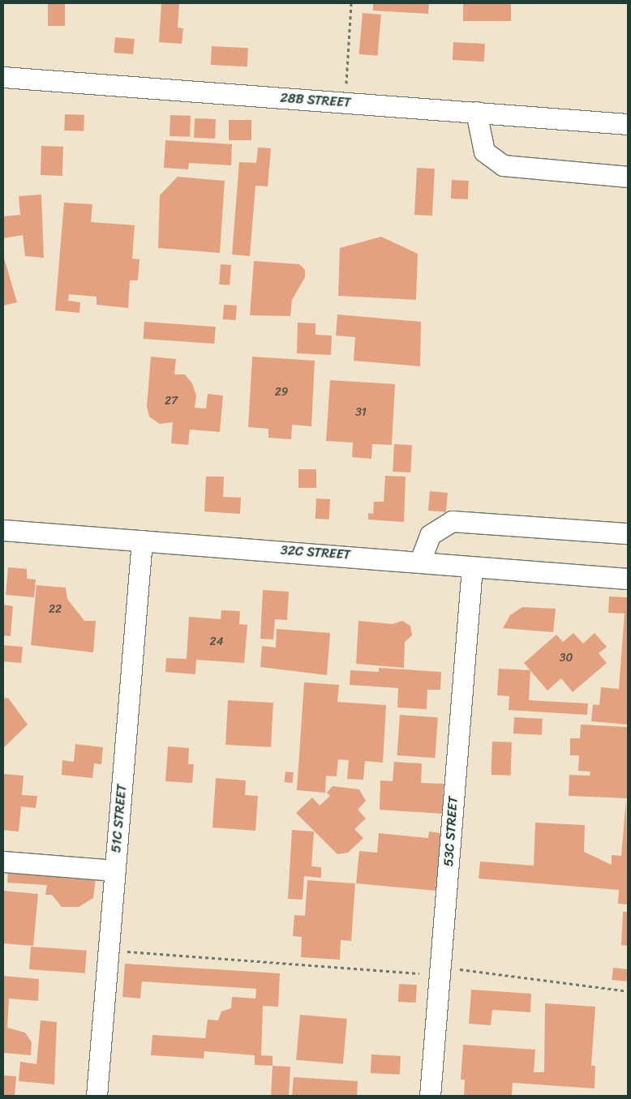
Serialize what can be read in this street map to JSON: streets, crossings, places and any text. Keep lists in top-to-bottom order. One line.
{"streets":{"street":["28B STREET","32C STREET","51C STREET","53C STREET"]},"crossings":[["32C STREET","51C STREET"],["32C STREET","53C STREET"]],"house_numbers":["29","27","31","22","24","30"]}
